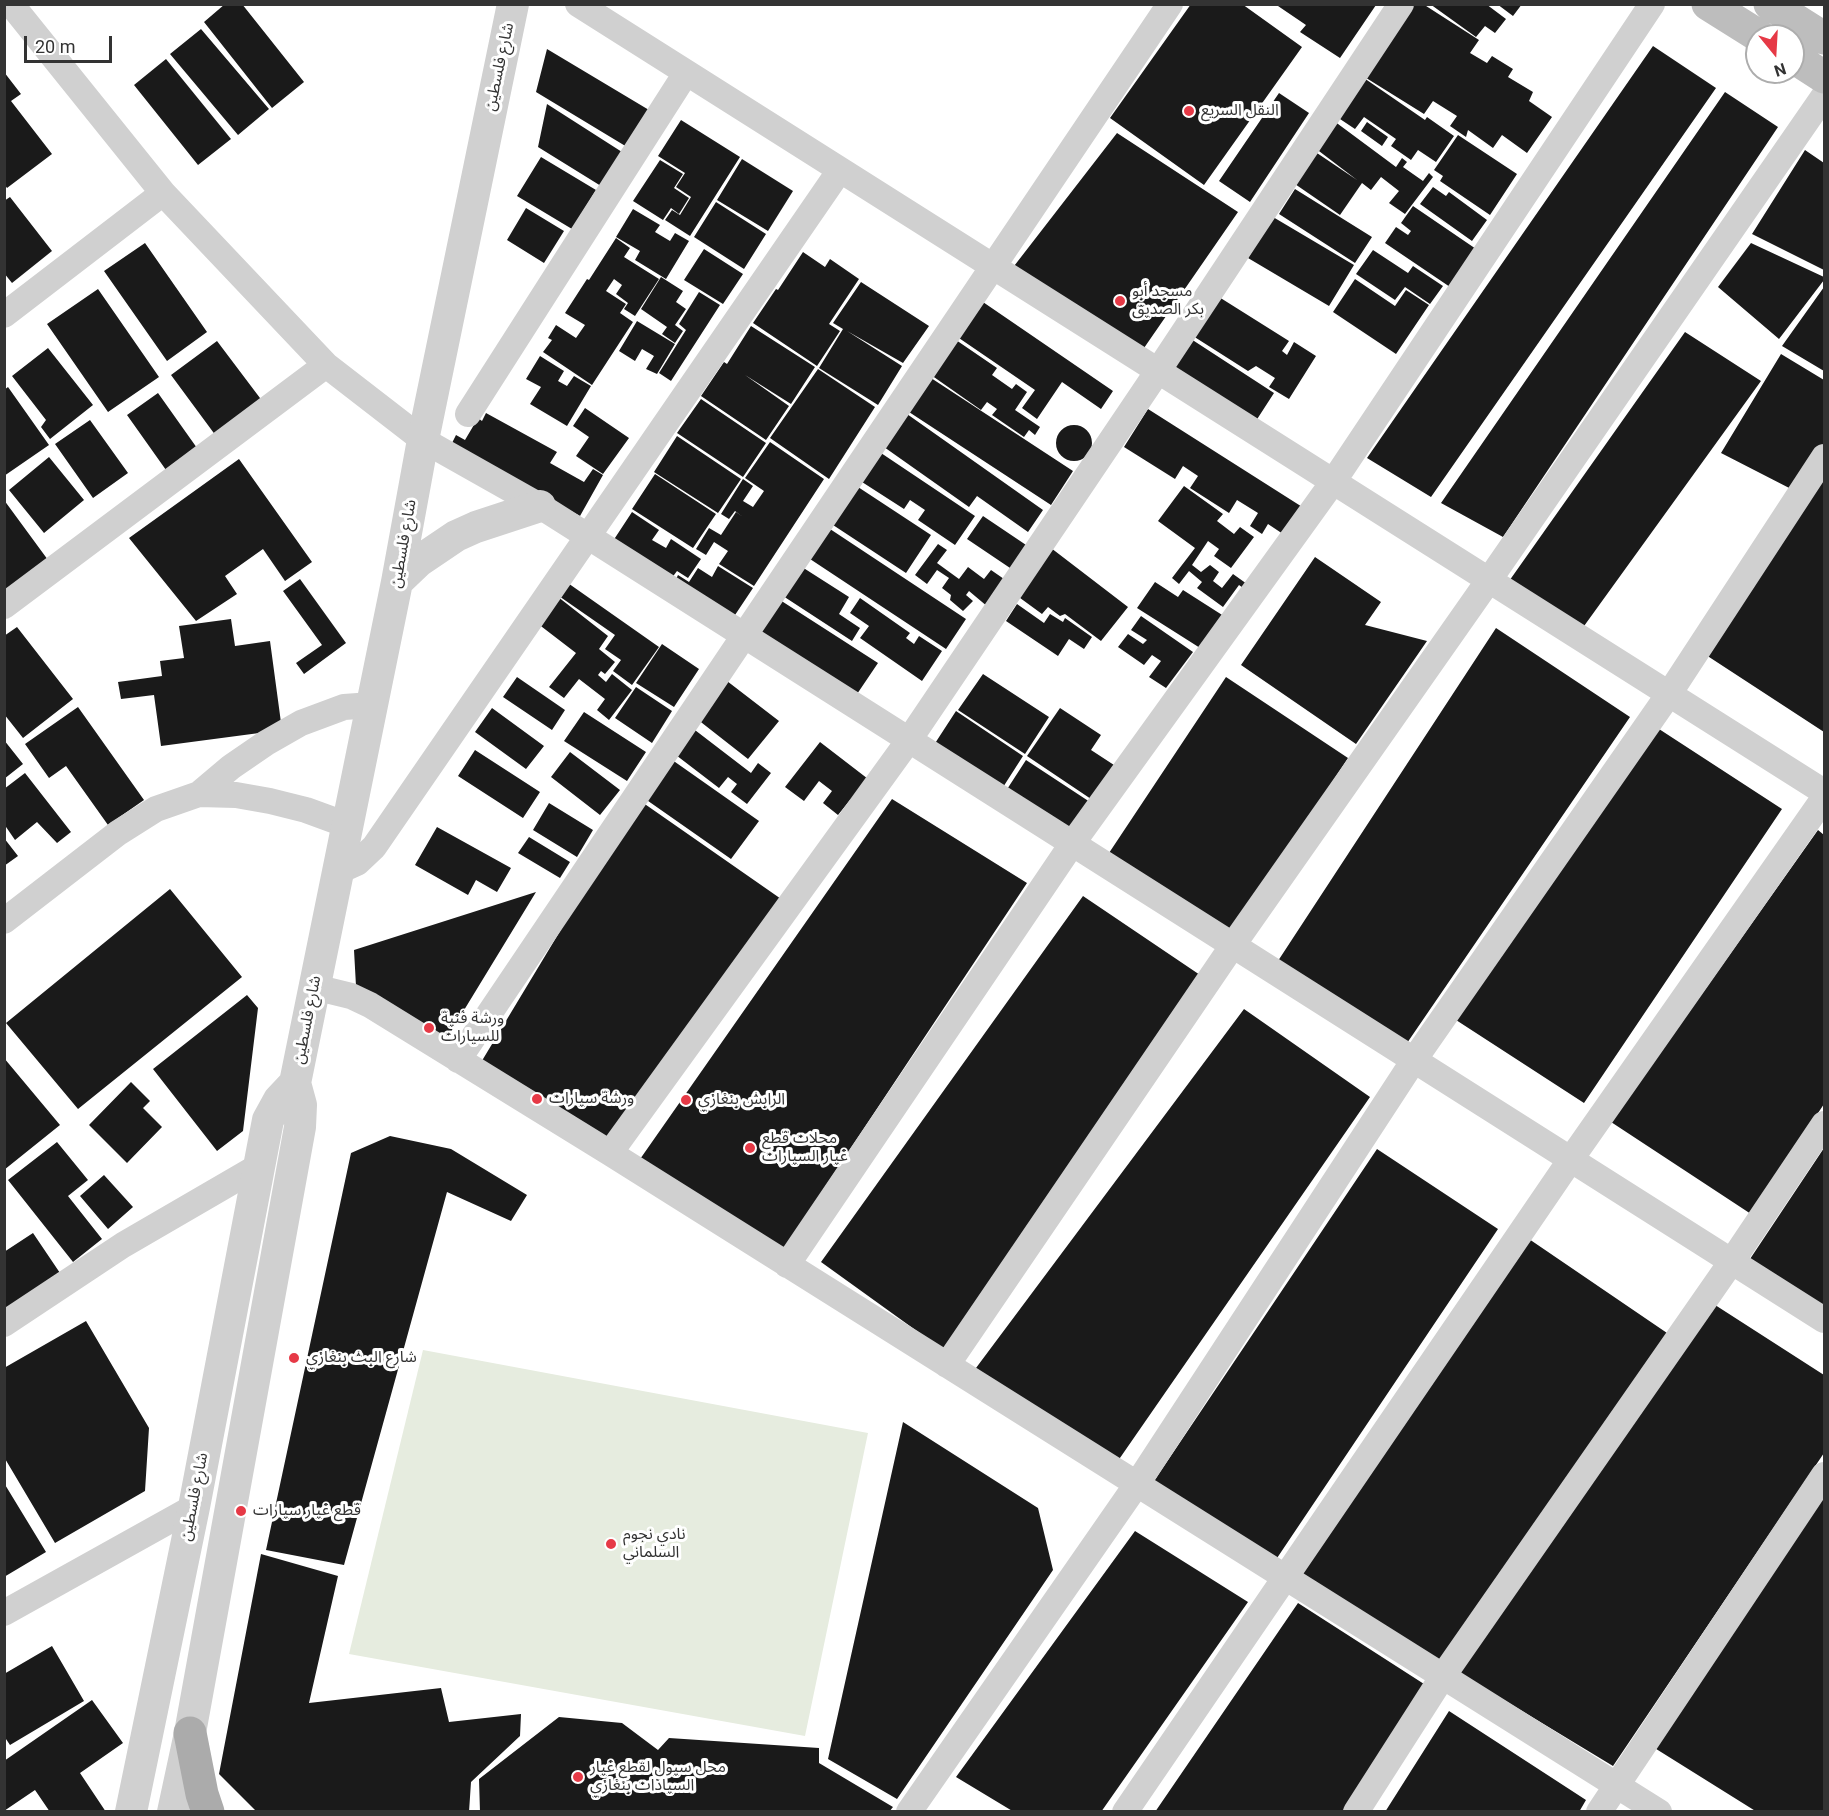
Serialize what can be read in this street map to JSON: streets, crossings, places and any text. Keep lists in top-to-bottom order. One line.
{"streets":{"street":["شارع فلسطين"]},"places":["النقل السريع","مسجد أبو بكر الصديق","ورشة فنية للسيارات","ورشة سيارات","الرابش بنغازي","محلات قطع غيار السيارات","شارع البث بنغازي","قطع غيار سيارات","نادي نجوم السلماني","محل سيول لقطع غيار السياذات بنغازي"],"scale_bar":"20 m","north":"bottom"}
